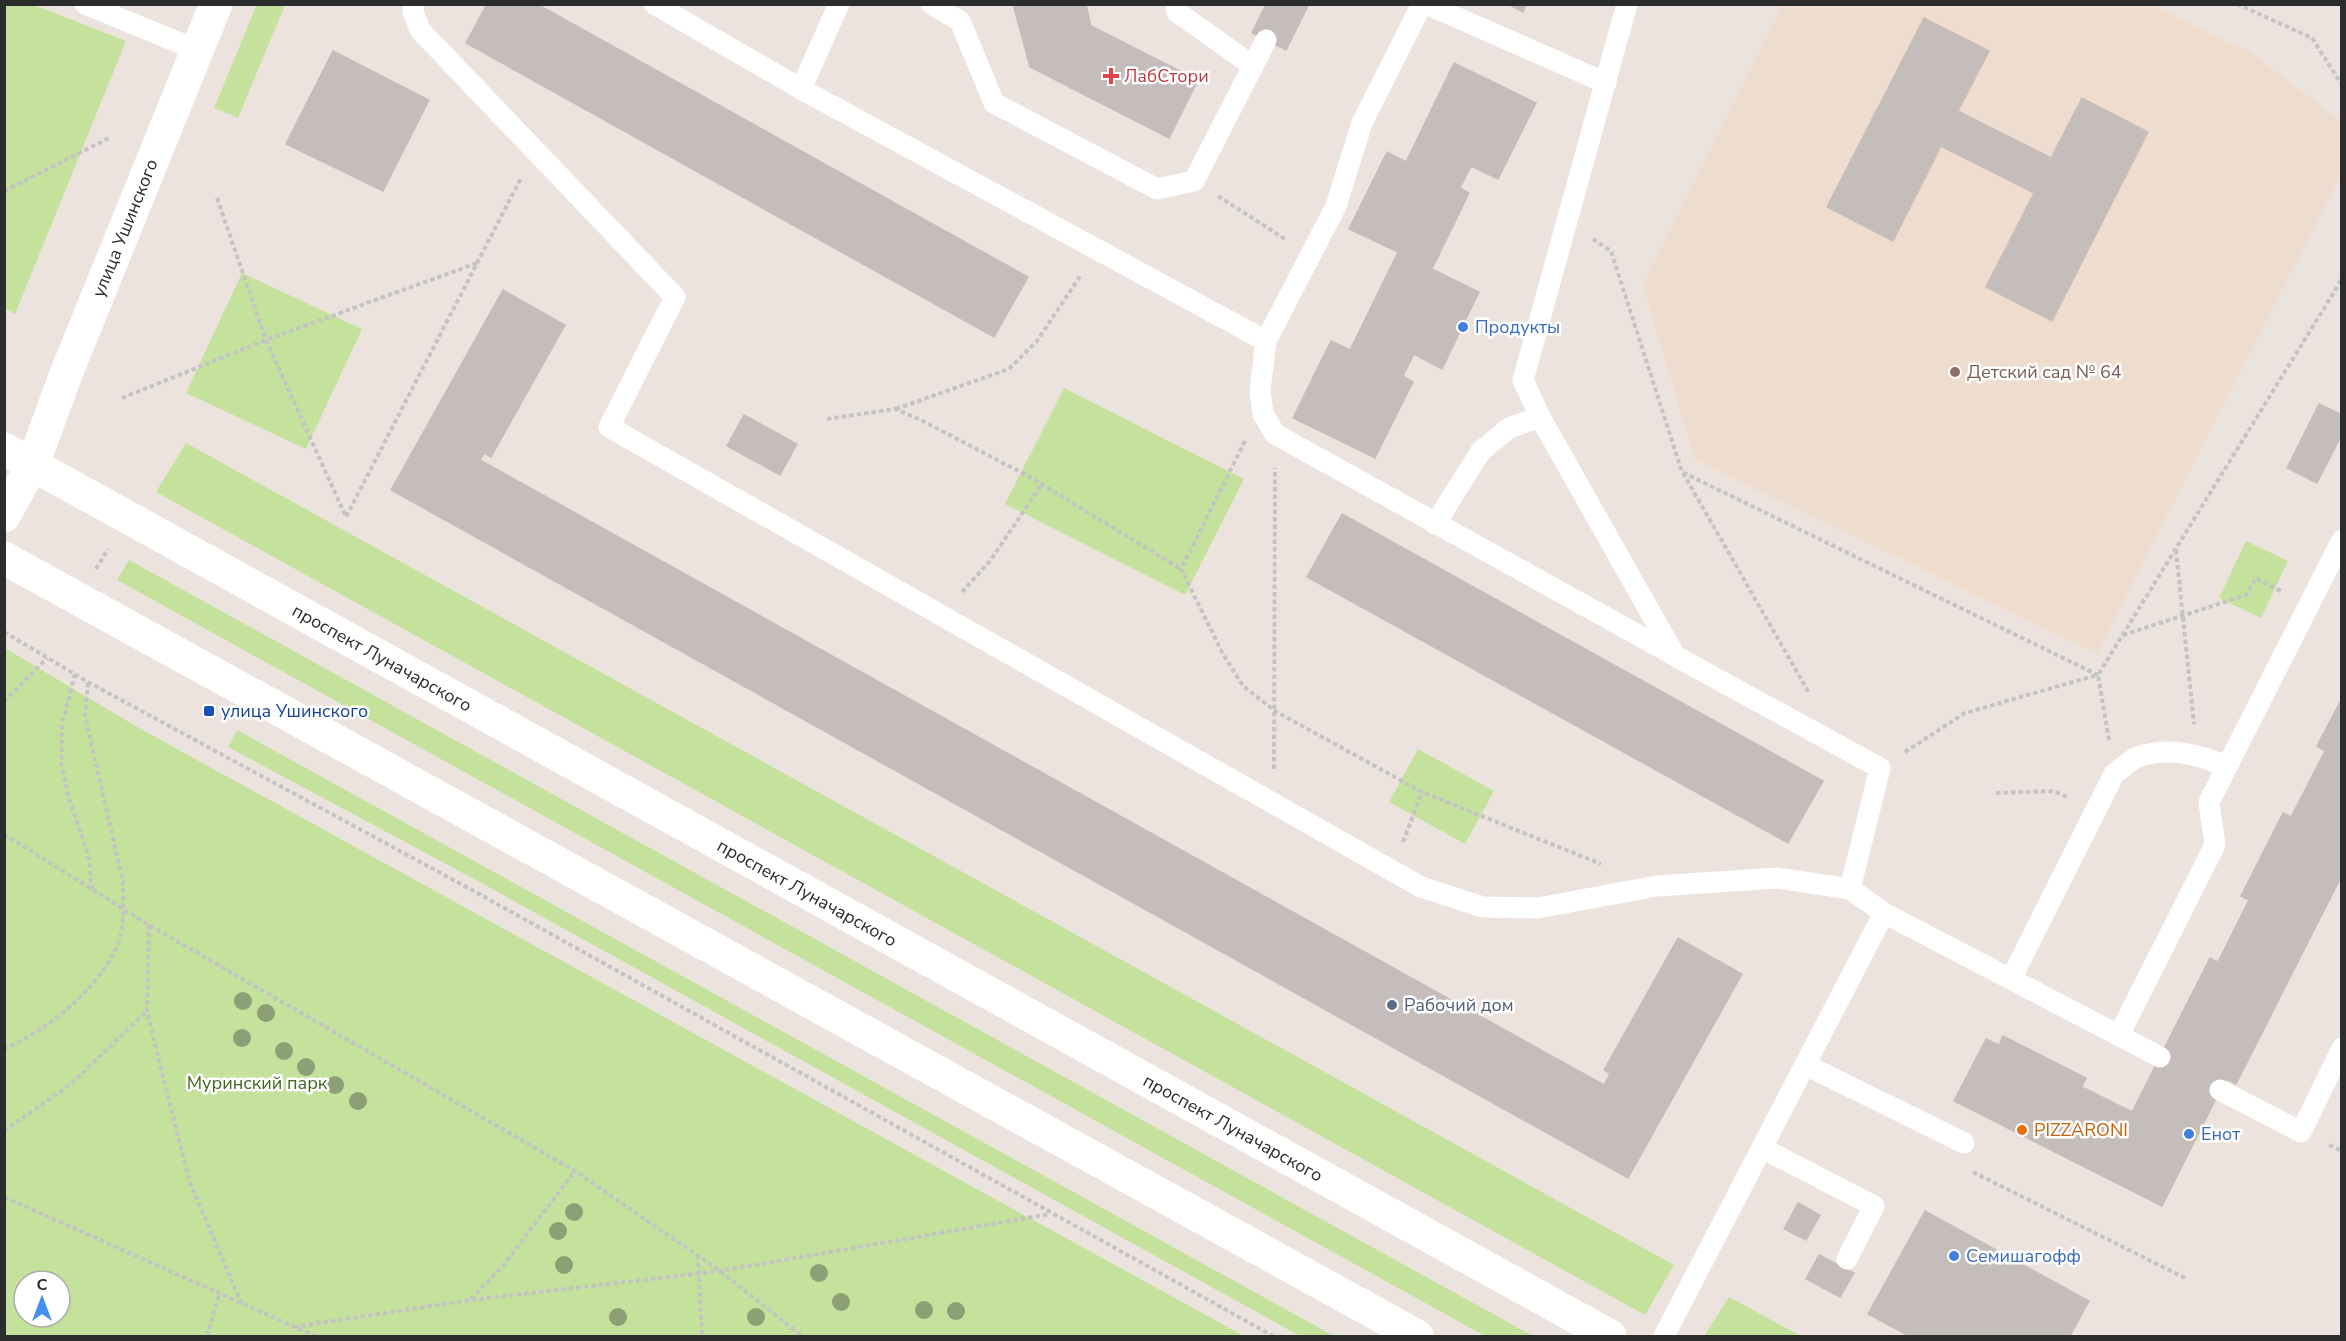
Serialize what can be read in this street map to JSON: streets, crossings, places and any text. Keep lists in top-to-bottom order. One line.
{"streets":{"main road":["улица Ушинского","проспект Луначарского"]},"crossings":[["улица Ушинского","проспект Луначарского"]],"parks":["Муринский парк"],"places":{"health":["ЛабСтори"],"other":["Продукты","Детский сад № 64","Рабочий дом","PIZZARONI","Енот","Семишагофф"],"transit":["улица Ушинского"]},"north":"top"}
